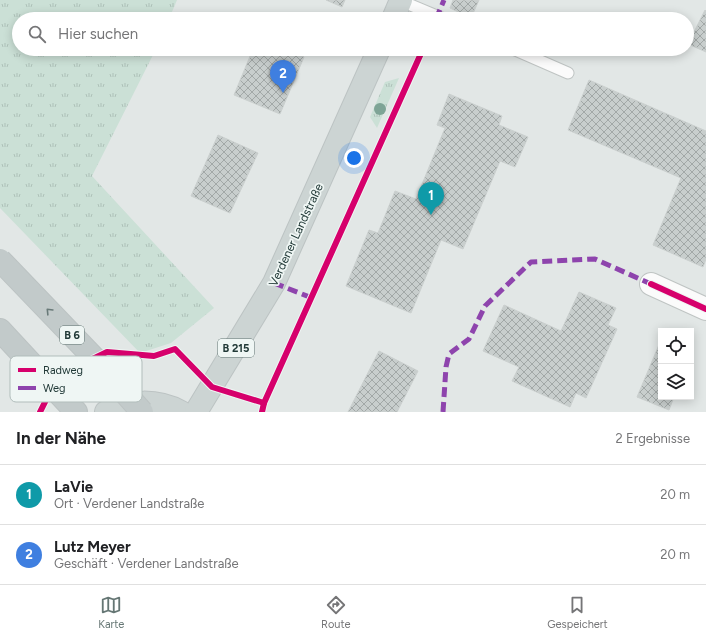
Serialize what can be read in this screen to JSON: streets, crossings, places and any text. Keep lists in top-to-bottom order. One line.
{"streets":{"highway":["B 6"],"main road":["Verdener Landstraße","B 215"]},"legend":["Radweg","Weg"],"page":{"search":"Hier suchen","pins":["2","1"],"heading":["In der Nähe","2 Ergebnisse"],"list":[{"mark":"1","name":"LaVie","note":"Ort · Verdener Landstraße","value":"20 m"},{"mark":"2","name":"Lutz Meyer","note":"Geschäft · Verdener Landstraße","value":"20 m"}],"nav":["Karte","Route","Gespeichert"]}}
